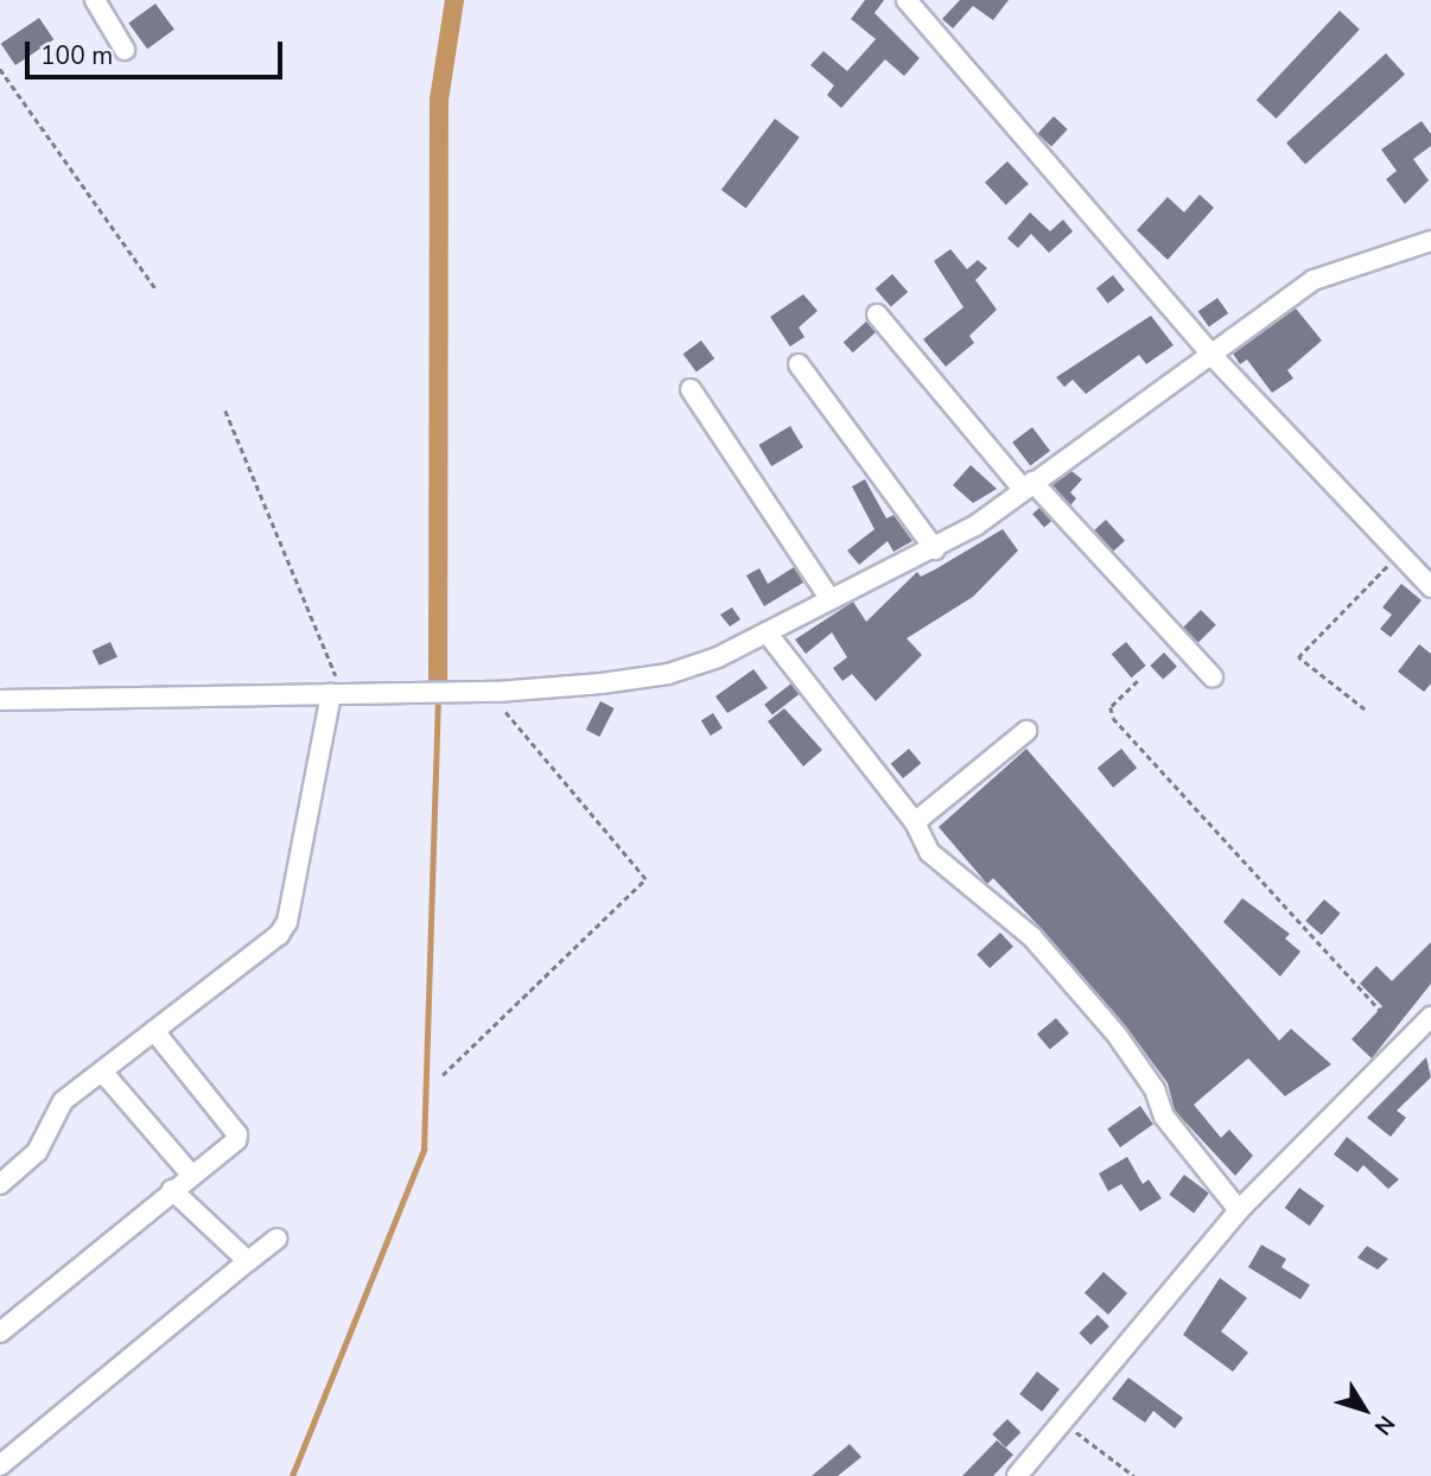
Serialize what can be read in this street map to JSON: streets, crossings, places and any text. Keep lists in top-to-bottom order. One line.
{"scale_bar":"100 m","north":"bottom right"}
